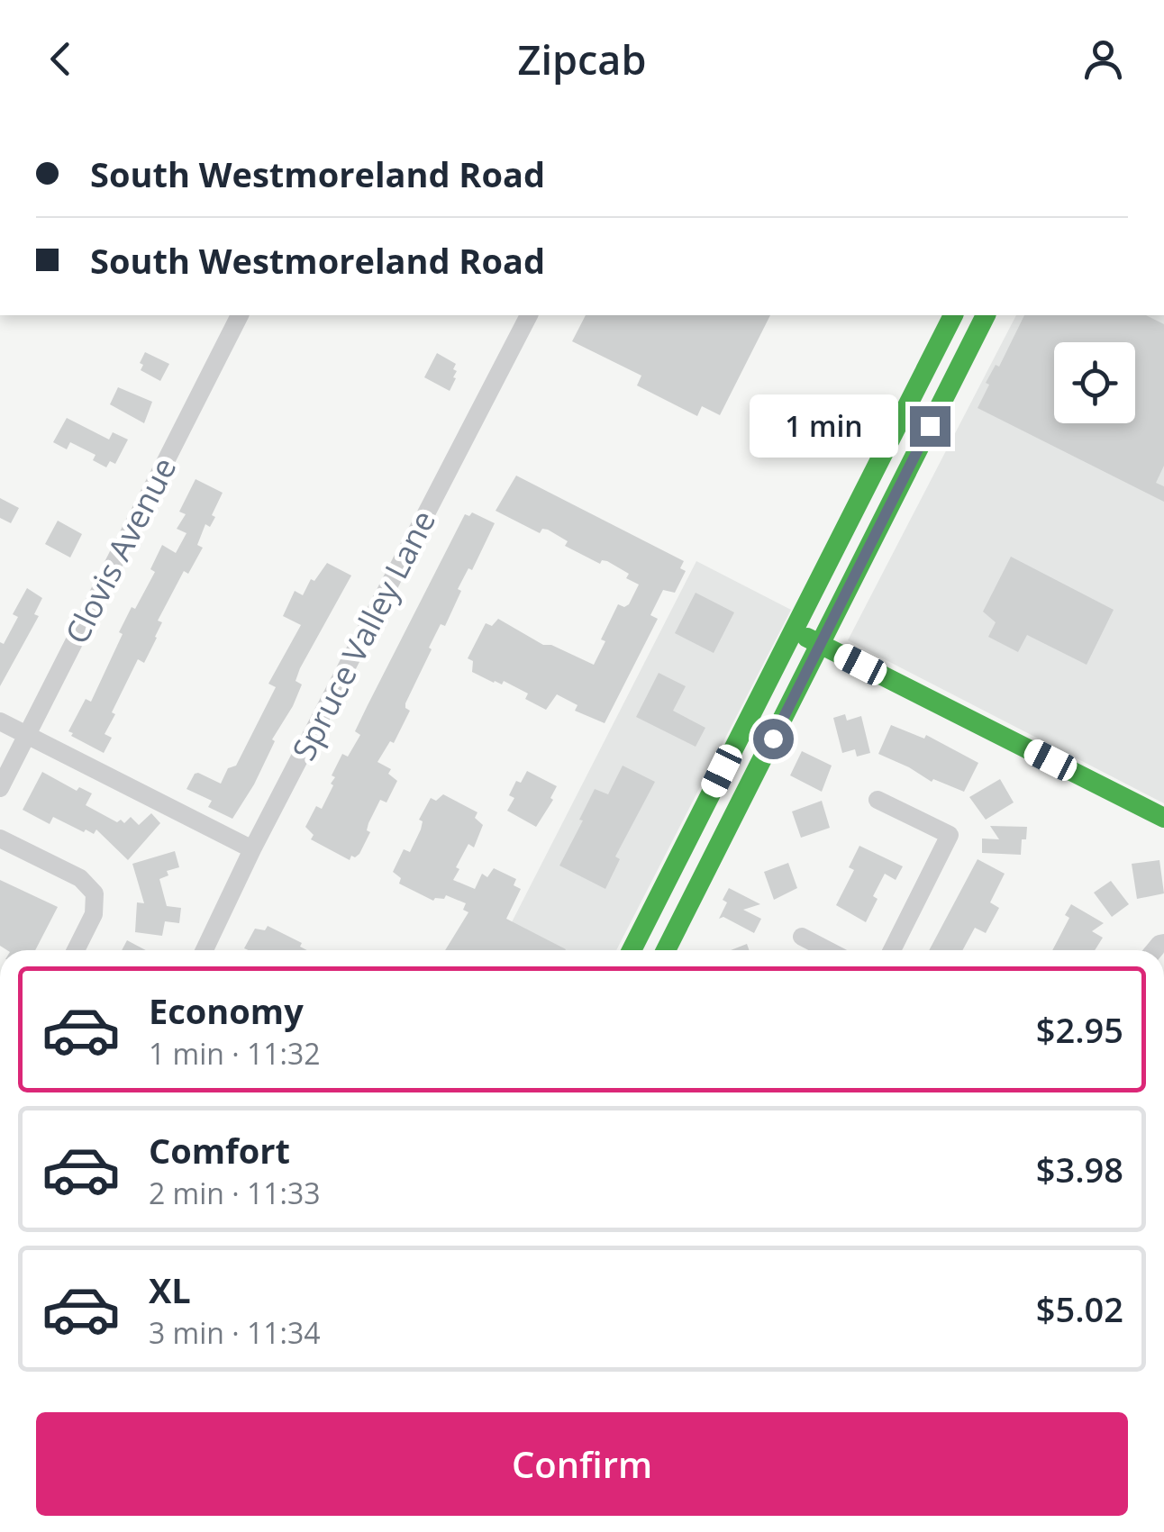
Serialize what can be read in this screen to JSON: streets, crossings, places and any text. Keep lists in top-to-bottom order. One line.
{"streets":{"street":["Clovis Avenue","Spruce Valley Lane"]},"page":{"header":"Zipcab","banner":["South Westmoreland Road","South Westmoreland Road"],"bubble":"1 min","list":[{"name":"Economy","note":"1 min · 11:32","value":"$2.95"},{"name":"Comfort","note":"2 min · 11:33","value":"$3.98"},{"name":"XL","note":"3 min · 11:34","value":"$5.02"}],"buttons":"Confirm"}}
